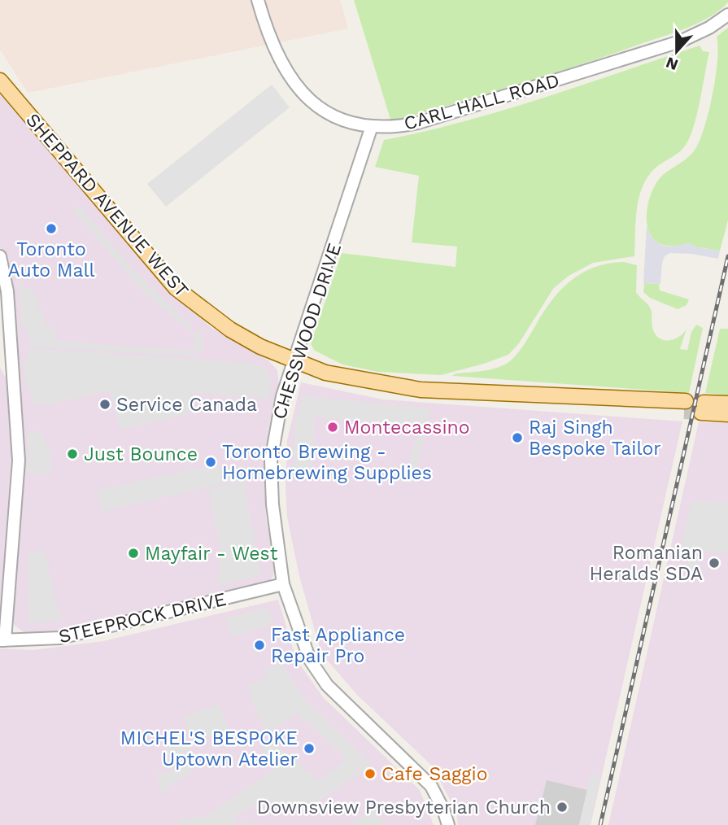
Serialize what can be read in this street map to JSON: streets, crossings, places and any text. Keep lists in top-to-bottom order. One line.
{"streets":{"main road":["SHEPPARD AVENUE WEST"],"street":["CARL HALL ROAD","CHESSWOOD DRIVE","STEEPROCK DRIVE"]},"crossings":[["CARL HALL ROAD","CHESSWOOD DRIVE"],["SHEPPARD AVENUE WEST","CHESSWOOD DRIVE"],["CHESSWOOD DRIVE","STEEPROCK DRIVE"]],"places":["Toronto Auto Mall","Service Canada","Montecassino","Raj Singh Bespoke Tailor","Just Bounce","Toronto Brewing - Homebrewing Supplies","Mayfair - West","Romanian Heralds SDA","Fast Appliance Repair Pro","MICHEL'S BESPOKE Uptown Atelier","Cafe Saggio","Downsview Presbyterian Church"],"north":"bottom"}
